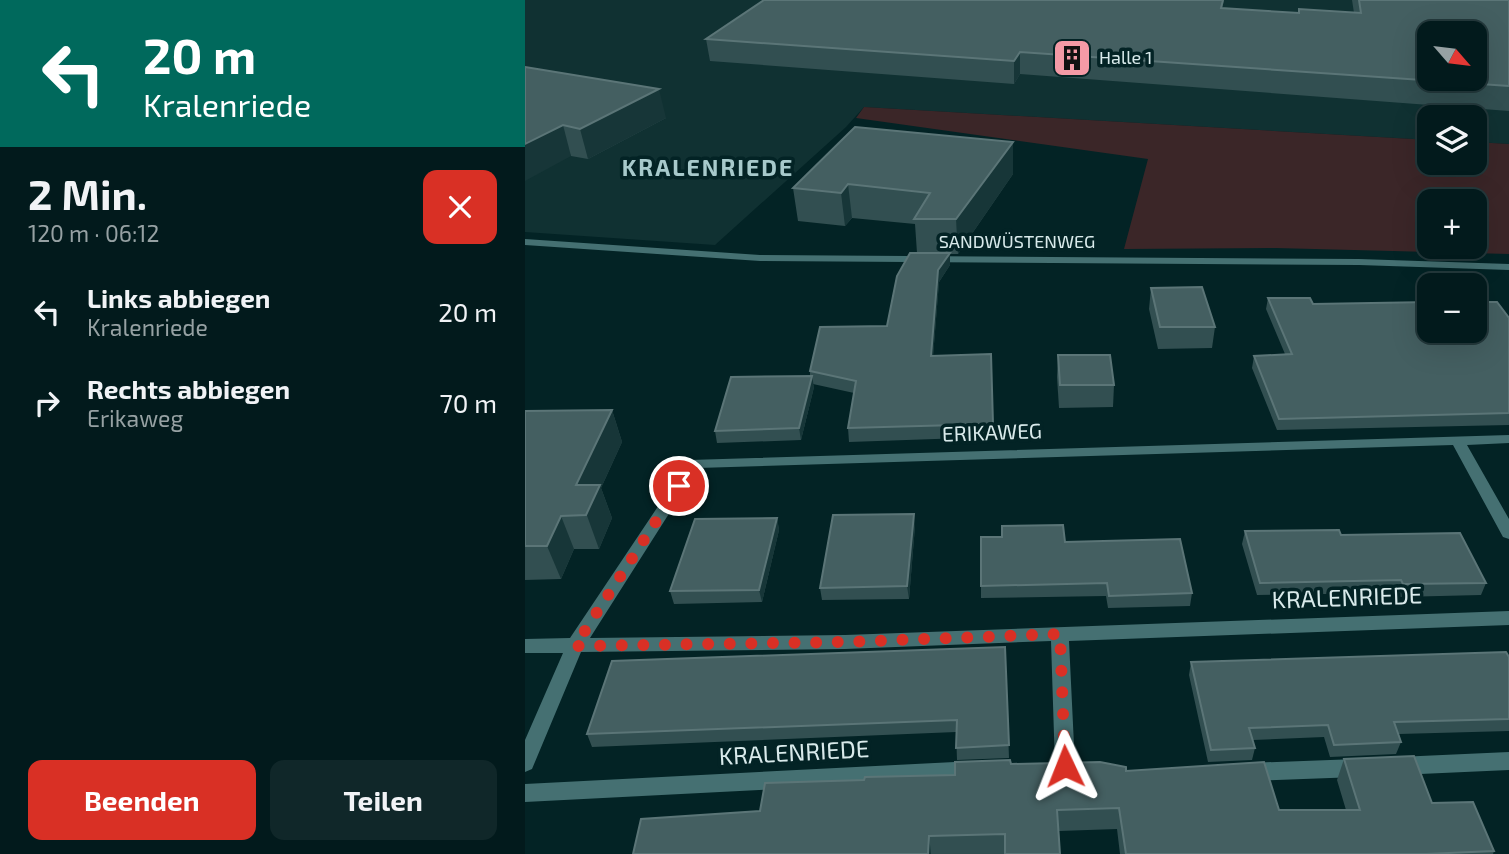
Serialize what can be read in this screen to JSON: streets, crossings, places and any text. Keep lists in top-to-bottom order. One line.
{"streets":{"street":["SANDWÜSTENWEG","ERIKAWEG","KRALENRIEDE"]},"crossings":[["ERIKAWEG","KRALENRIEDE"]],"districts":["KRALENRIEDE"],"places":{"building":["Halle 1"]},"north":"bottom right","page":{"turn":["20 m","Kralenriede"],"map_buttons":["+","−"],"heading":["2 Min.","120 m · 06:12"],"list":[{"name":"Links abbiegen","note":"Kralenriede","value":"20 m"},{"name":"Rechts abbiegen","note":"Erikaweg","value":"70 m"}],"buttons":["Beenden","Teilen"]}}
